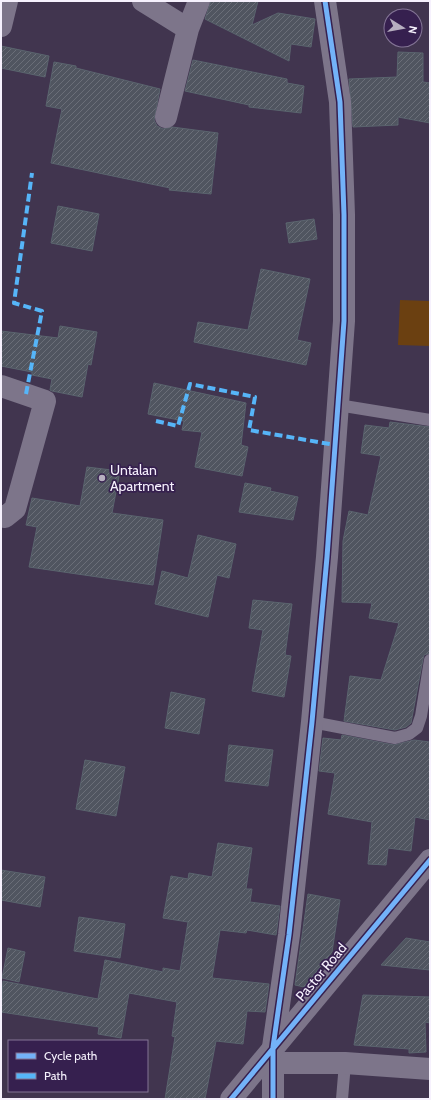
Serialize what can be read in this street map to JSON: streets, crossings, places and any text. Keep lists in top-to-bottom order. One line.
{"streets":{"street":["Pastor Road"]},"places":["Untalan Apartment"],"legend":["Cycle path","Path"],"north":"right"}
